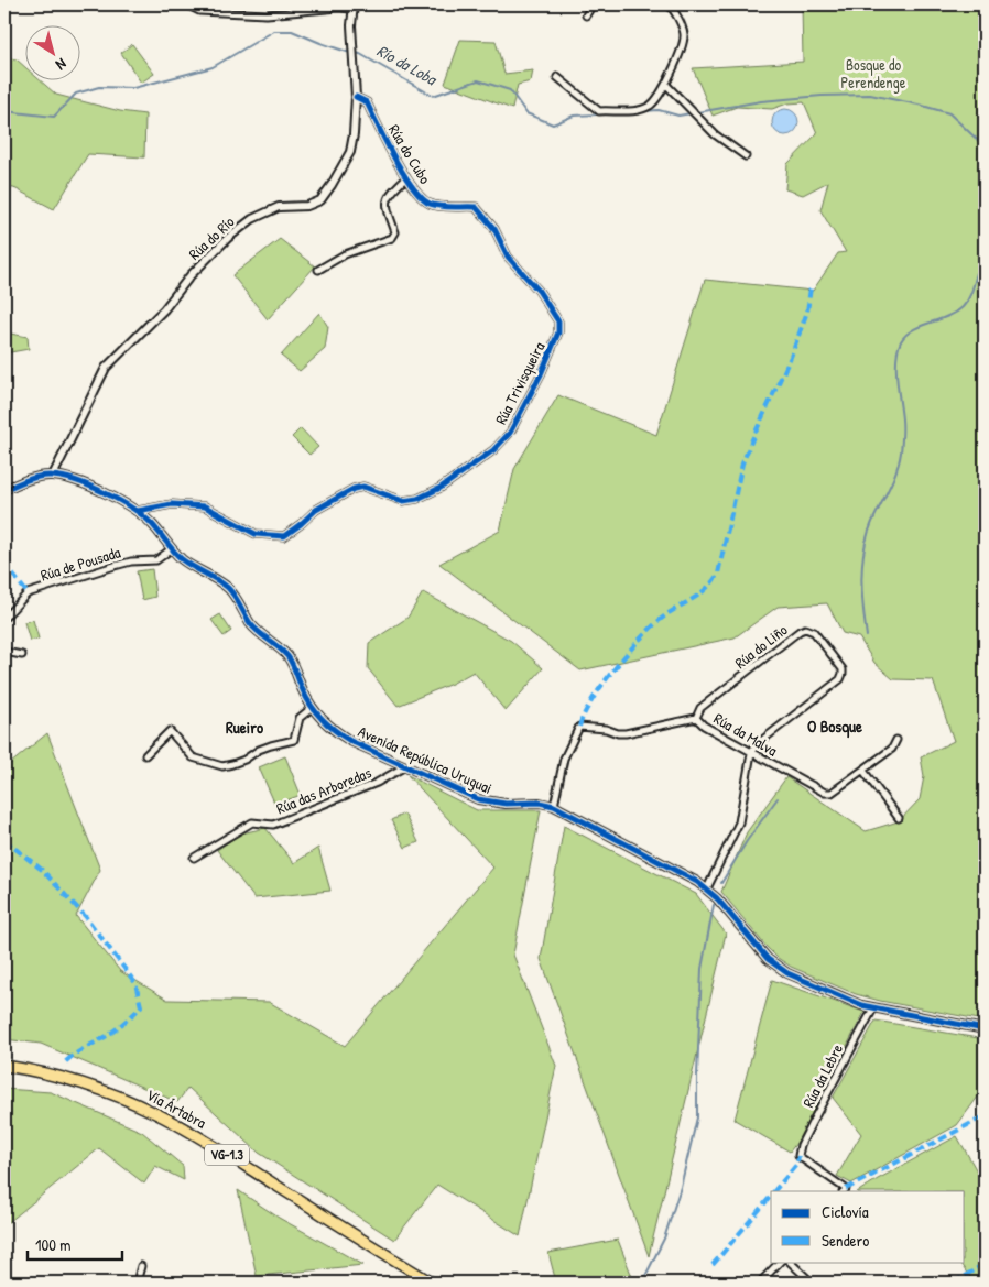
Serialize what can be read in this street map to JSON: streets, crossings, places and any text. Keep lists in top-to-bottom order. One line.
{"streets":{"highway":["Vía Ártabra","VG-1.3"],"street":["Rúa do Cubo","Rúa do Río","Rúa Trivisqueira","Rúa de Pousada","Rúa do Liño","Rúa da Malva","Avenida República Uruguai","Rúa das Arboredas","Rúa da Lebre"]},"crossings":[["Rúa do Cubo","Rúa do Río"],["Rúa do Cubo","Rúa Trivisqueira"],["Rúa do Río","Avenida República Uruguai"],["Rúa Trivisqueira","Avenida República Uruguai"],["Rúa de Pousada","Avenida República Uruguai"],["Rúa do Liño","Rúa da Malva"],["Rúa da Malva","Avenida República Uruguai"],["Avenida República Uruguai","Rúa das Arboredas"],["Avenida República Uruguai","Rúa da Lebre"]],"districts":["O Bosque","Rueiro"],"water":["Río da Loba"],"parks":["Bosque do Perendenge"],"legend":["Ciclovía","Sendero"],"scale_bar":"100 m","north":"bottom right"}
